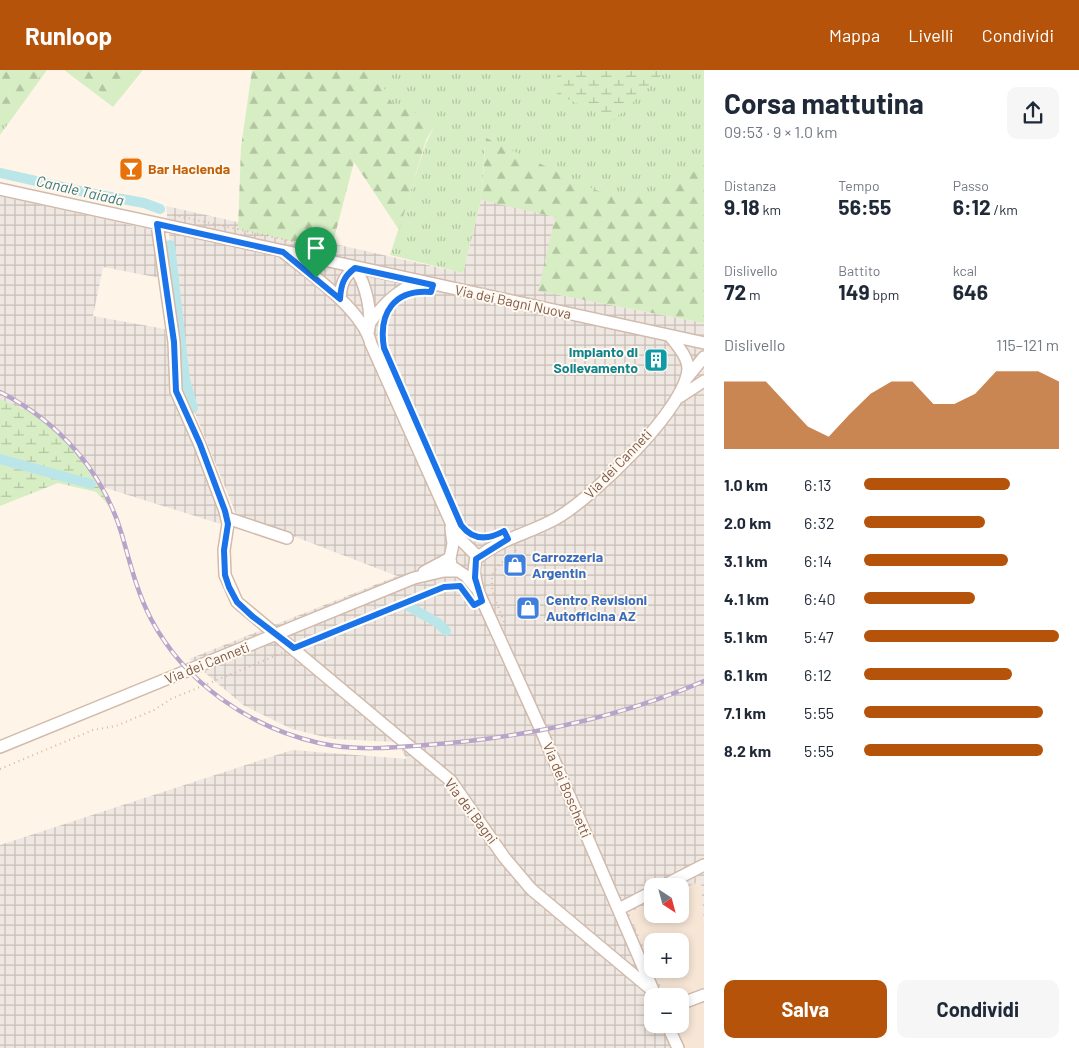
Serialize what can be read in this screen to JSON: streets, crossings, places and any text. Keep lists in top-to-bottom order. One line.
{"streets":{"street":["Via dei Bagni Nuova","Via dei Canneti","Via dei Boschetti","Via dei Bagni"]},"crossings":[["Via dei Bagni Nuova","Via dei Boschetti"],["Via dei Canneti","Via dei Boschetti"],["Via dei Canneti","Via dei Bagni"]],"water":["Canale Taiada"],"places":{"bar":["Bar Hacienda"],"building":["Impianto di Sollevamento"],"shop":["Carrozzeria Argentin","Centro Revisioni Autofficina AZ"]},"north":"bottom right","page":{"header":"Runloop","nav":["Mappa","Livelli","Condividi"],"heading":["Corsa mattutina","09:53 · 9 × 1.0 km"],"stats":[["Distanza","9.18 km"],["Tempo","56:55"],["Passo","6:12 /km"],["Dislivello","72 m"],["Battito","149 bpm"],["kcal","646"]],"chart":["Dislivello","115–121 m"],"list":[{"name":"1.0 km","note":"6:13"},{"name":"2.0 km","note":"6:32"},{"name":"3.1 km","note":"6:14"},{"name":"4.1 km","note":"6:40"},{"name":"5.1 km","note":"5:47"},{"name":"6.1 km","note":"6:12"},{"name":"7.1 km","note":"5:55"},{"name":"8.2 km","note":"5:55"}],"map_buttons":["+","−"],"buttons":["Salva","Condividi"]}}
